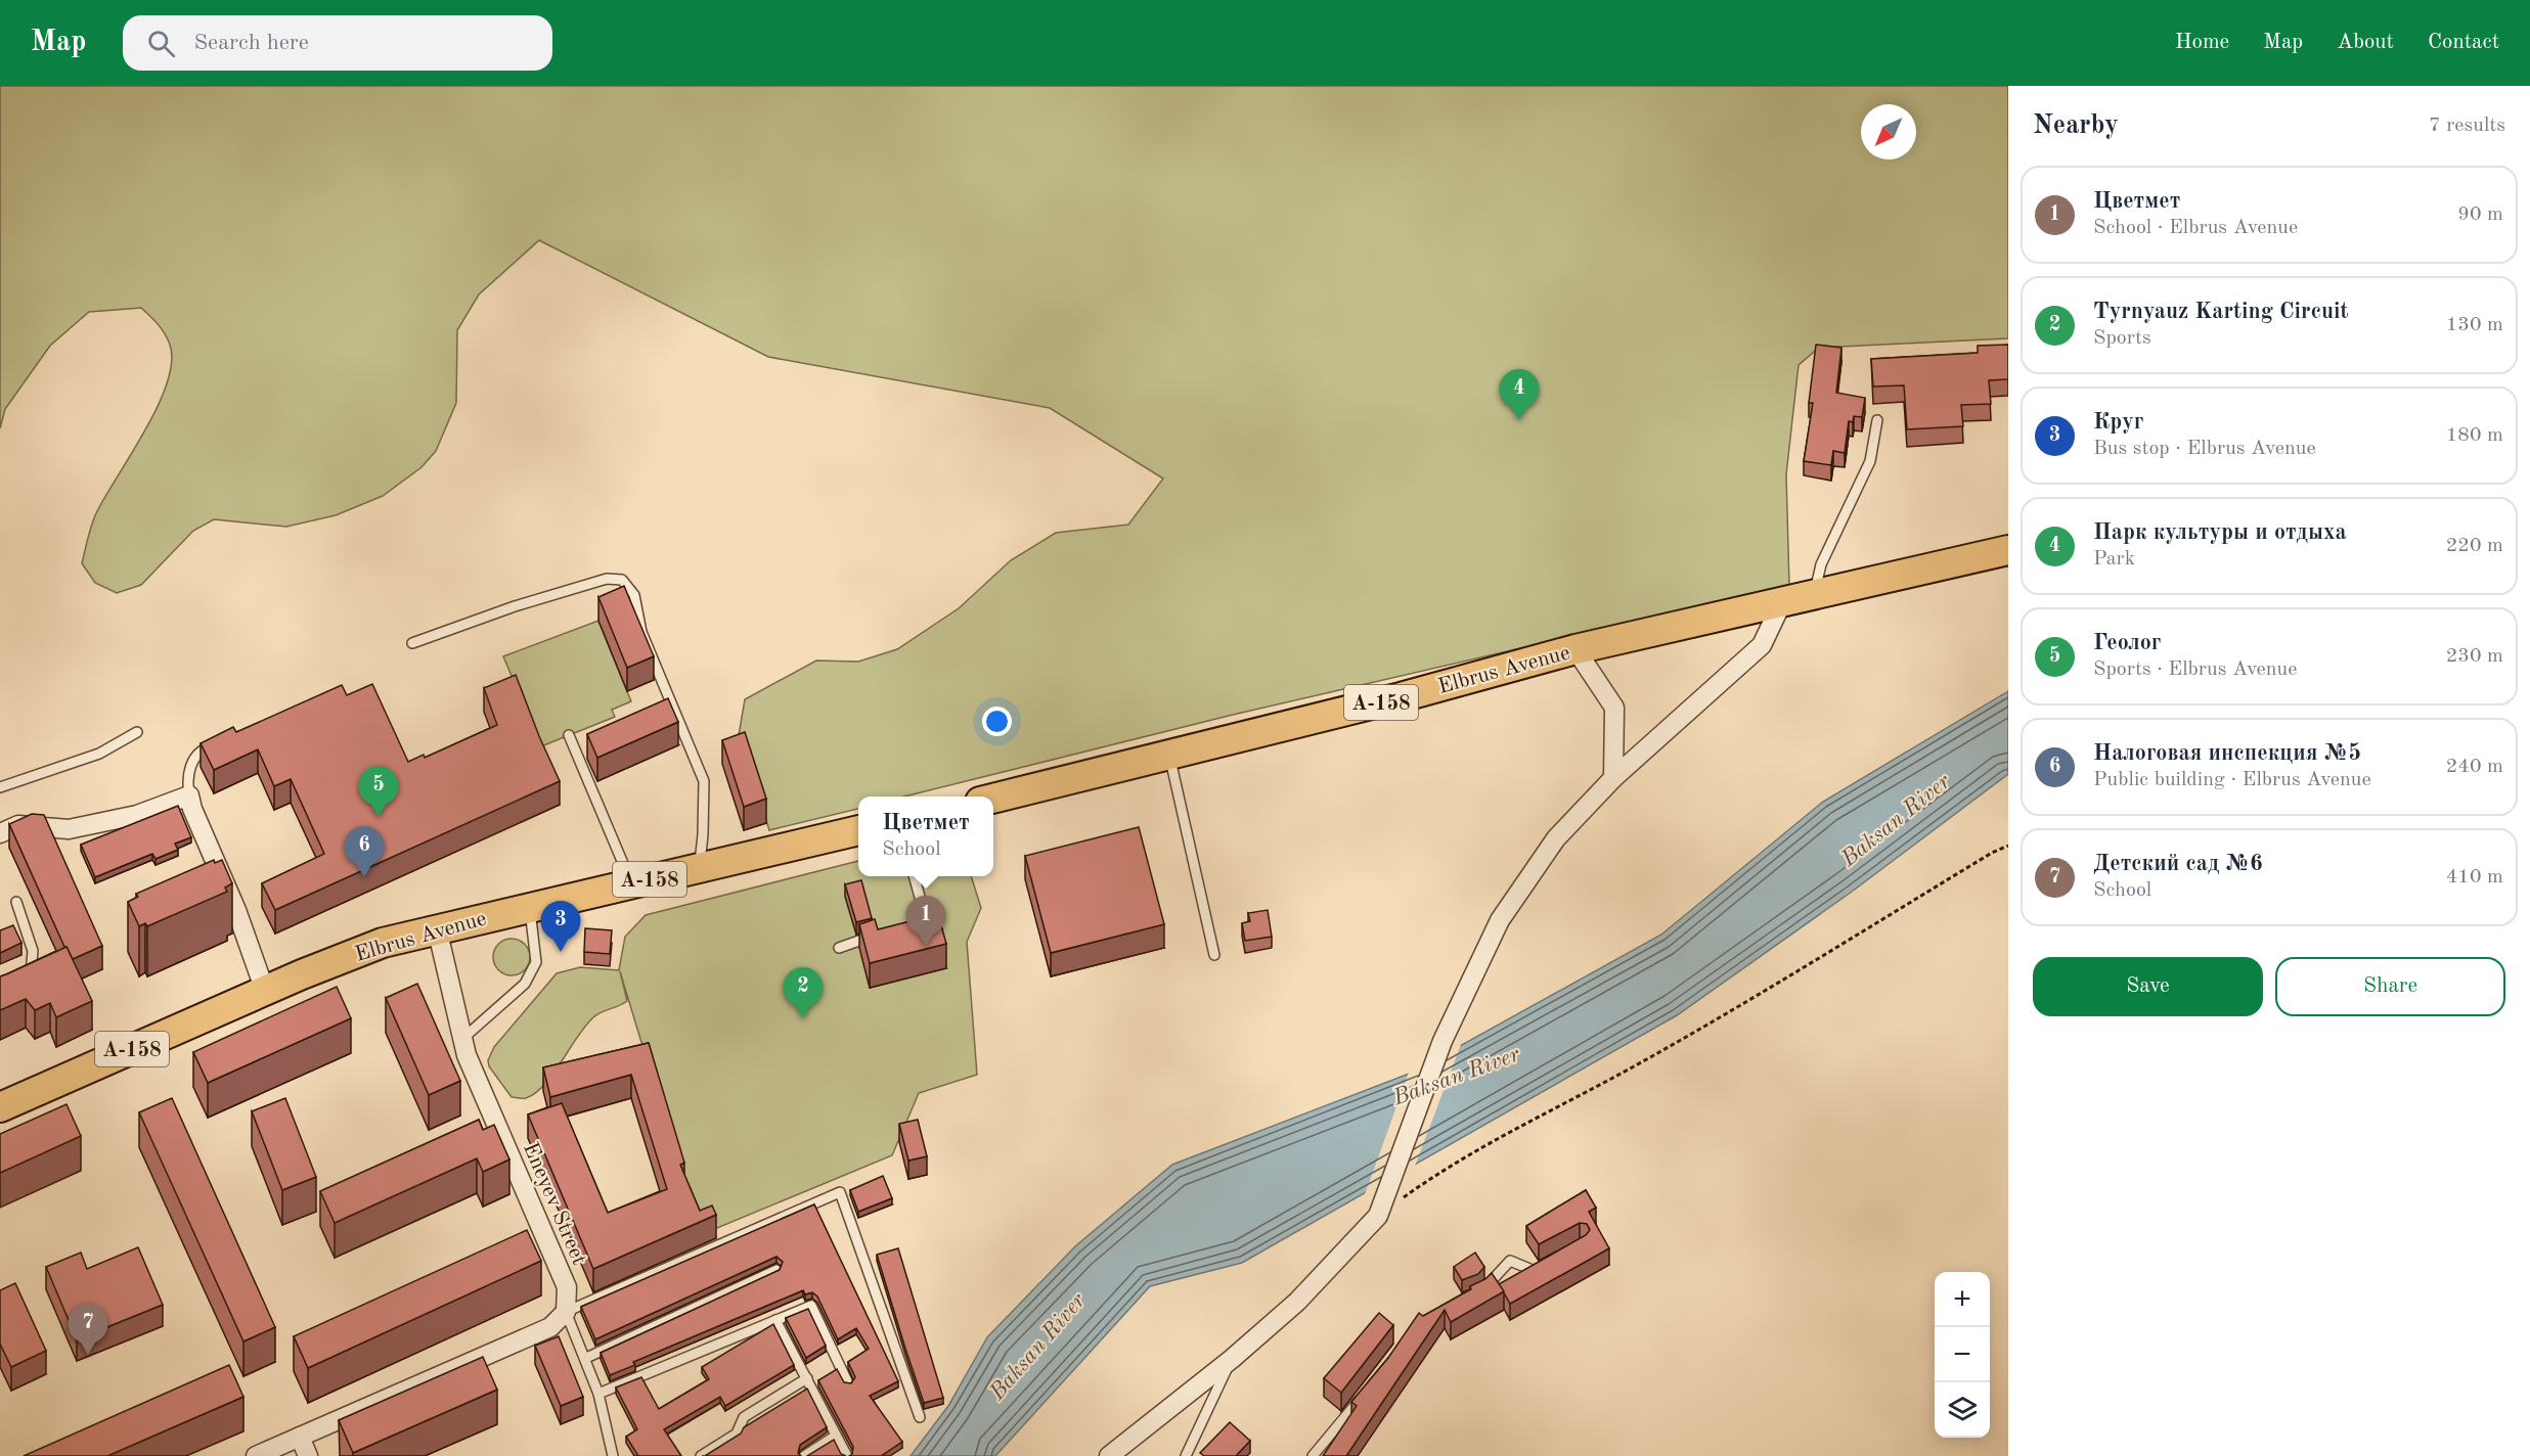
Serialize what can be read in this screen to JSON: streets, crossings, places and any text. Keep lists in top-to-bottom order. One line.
{"streets":{"main road":["Elbrus Avenue","А-158"],"street":["Eneyev Street"]},"crossings":[["Elbrus Avenue","Eneyev Street"]],"water":["Baksan River"],"north":"bottom left","page":{"header":"Map","search":"Search here","nav":["Home","Map","About","Contact"],"heading":["Nearby","7 results"],"list":[{"mark":"1","name":"Цветмет","note":"School · Elbrus Avenue","value":"90 m"},{"mark":"2","name":"Tyrnyauz Karting Circuit","note":"Sports","value":"130 m"},{"mark":"3","name":"Круг","note":"Bus stop · Elbrus Avenue","value":"180 m"},{"mark":"4","name":"Парк культуры и отдыха","note":"Park","value":"220 m"},{"mark":"5","name":"Геолог","note":"Sports · Elbrus Avenue","value":"230 m"},{"mark":"6","name":"Налоговая инспекция №5","note":"Public building · Elbrus Avenue","value":"240 m"},{"mark":"7","name":"Детский сад №6","note":"School","value":"410 m"}],"pins":["4","5","6","1","3","2","7"],"popup":["Цветмет","School"],"buttons":["Save","Share"],"map_buttons":["+","−"]}}
